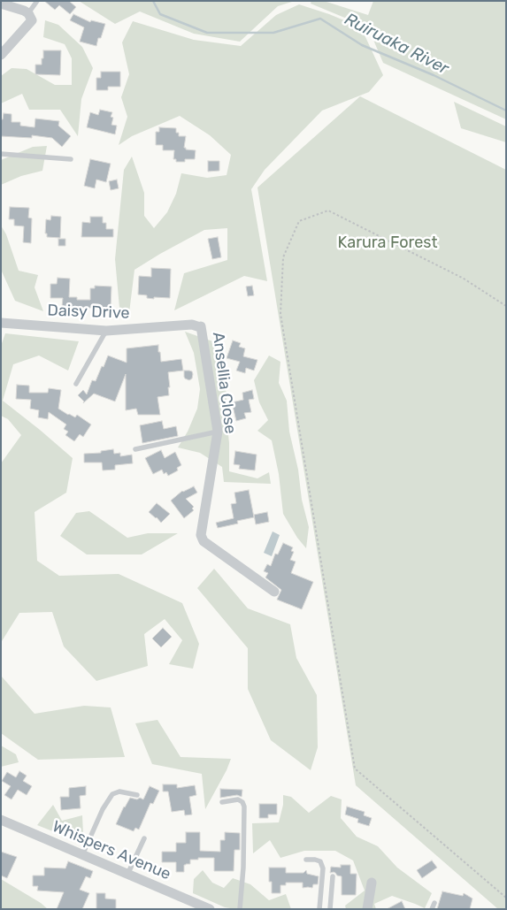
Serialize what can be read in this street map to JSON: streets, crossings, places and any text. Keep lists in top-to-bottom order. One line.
{"streets":{"street":["Daisy Drive","Ansellia Close","Whispers Avenue"]},"crossings":[["Daisy Drive","Ansellia Close"]],"water":["Ruiruaka River"],"parks":["Karura Forest"]}
